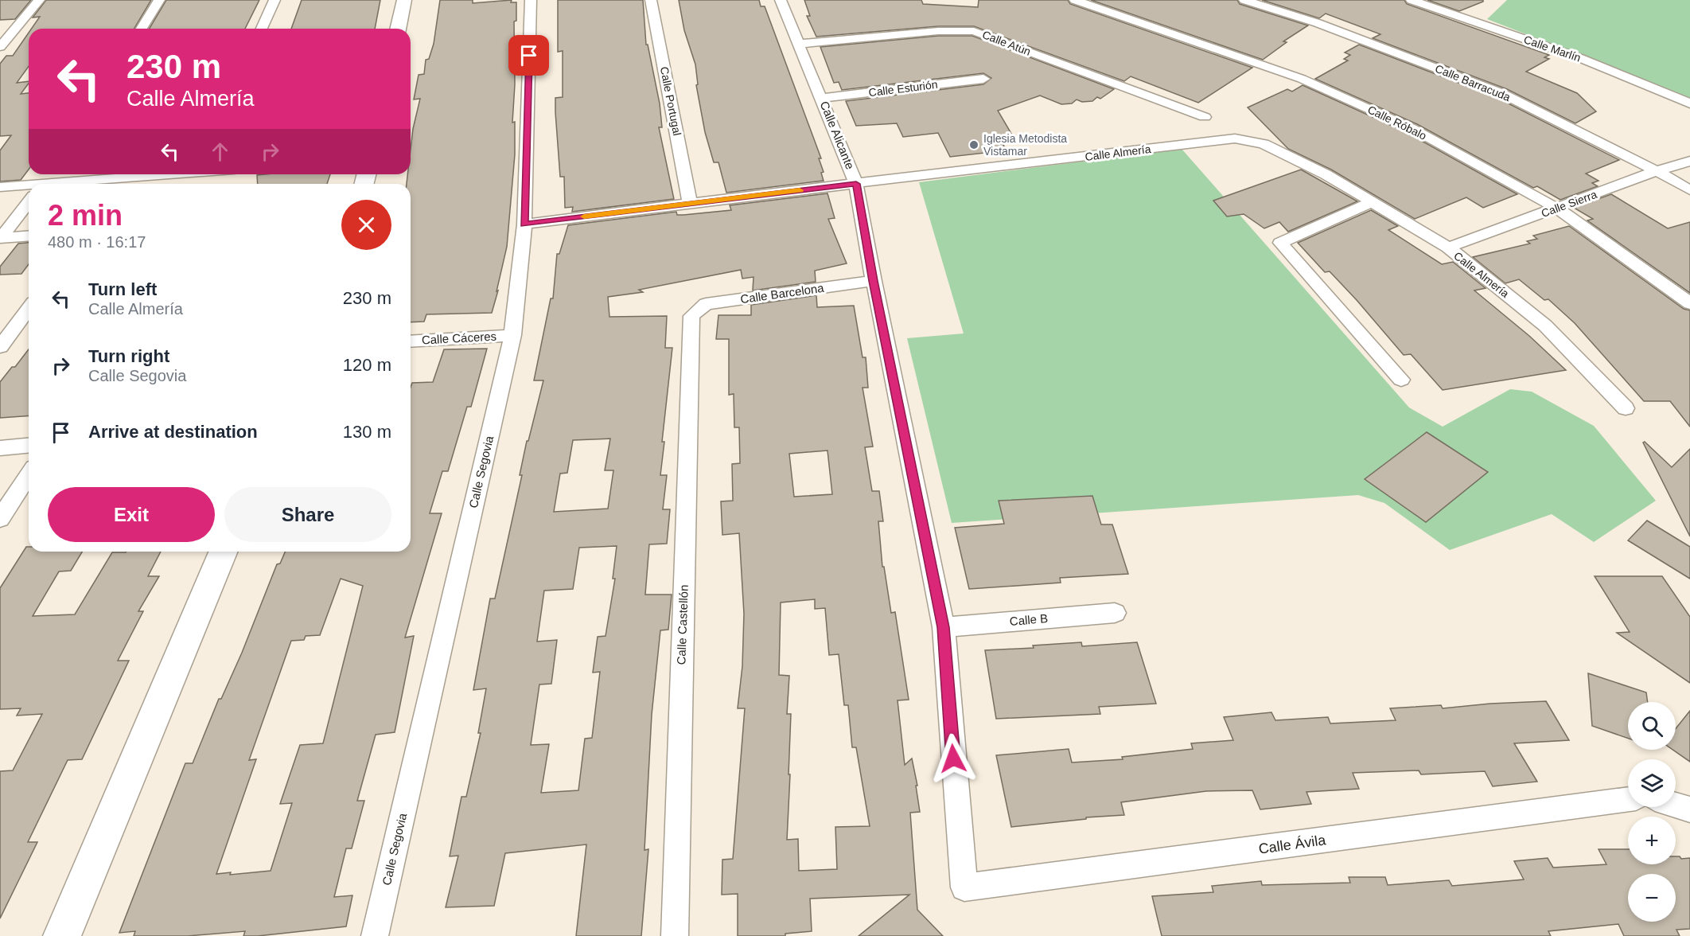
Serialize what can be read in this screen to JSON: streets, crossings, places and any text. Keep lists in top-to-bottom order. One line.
{"streets":{"street":["Calle Atún","Calle Marlín","Calle Barracuda","Calle Esturión","Calle Portugal","Calle Róbalo","Calle Alicante","Calle Almería","Calle Sierra","Calle Barcelona","Calle Cáceres","Calle Segovia","Calle B","Calle Castellón","Calle Ávila"]},"crossings":[["Calle Atún","Calle Alicante"],["Calle Barracuda","Calle Sierra"],["Calle Esturión","Calle Alicante"],["Calle Portugal","Calle Almería"],["Calle Róbalo","Calle Sierra"],["Calle Alicante","Calle Almería"],["Calle Alicante","Calle Barcelona"],["Calle Alicante","Calle B"],["Calle Alicante","Calle Ávila"],["Calle Almería","Calle Sierra"],["Calle Almería","Calle Segovia"],["Calle Barcelona","Calle Castellón"],["Calle Cáceres","Calle Segovia"]],"places":["Iglesia Metodista Vistamar"],"page":{"turn":["230 m","Calle Almería"],"heading":["2 min","480 m · 16:17"],"list":[{"name":"Turn left","note":"Calle Almería","value":"230 m"},{"name":"Turn right","note":"Calle Segovia","value":"120 m"},{"name":"Arrive at destination","value":"130 m"}],"buttons":["Exit","Share"],"map_buttons":["+","−"]}}
